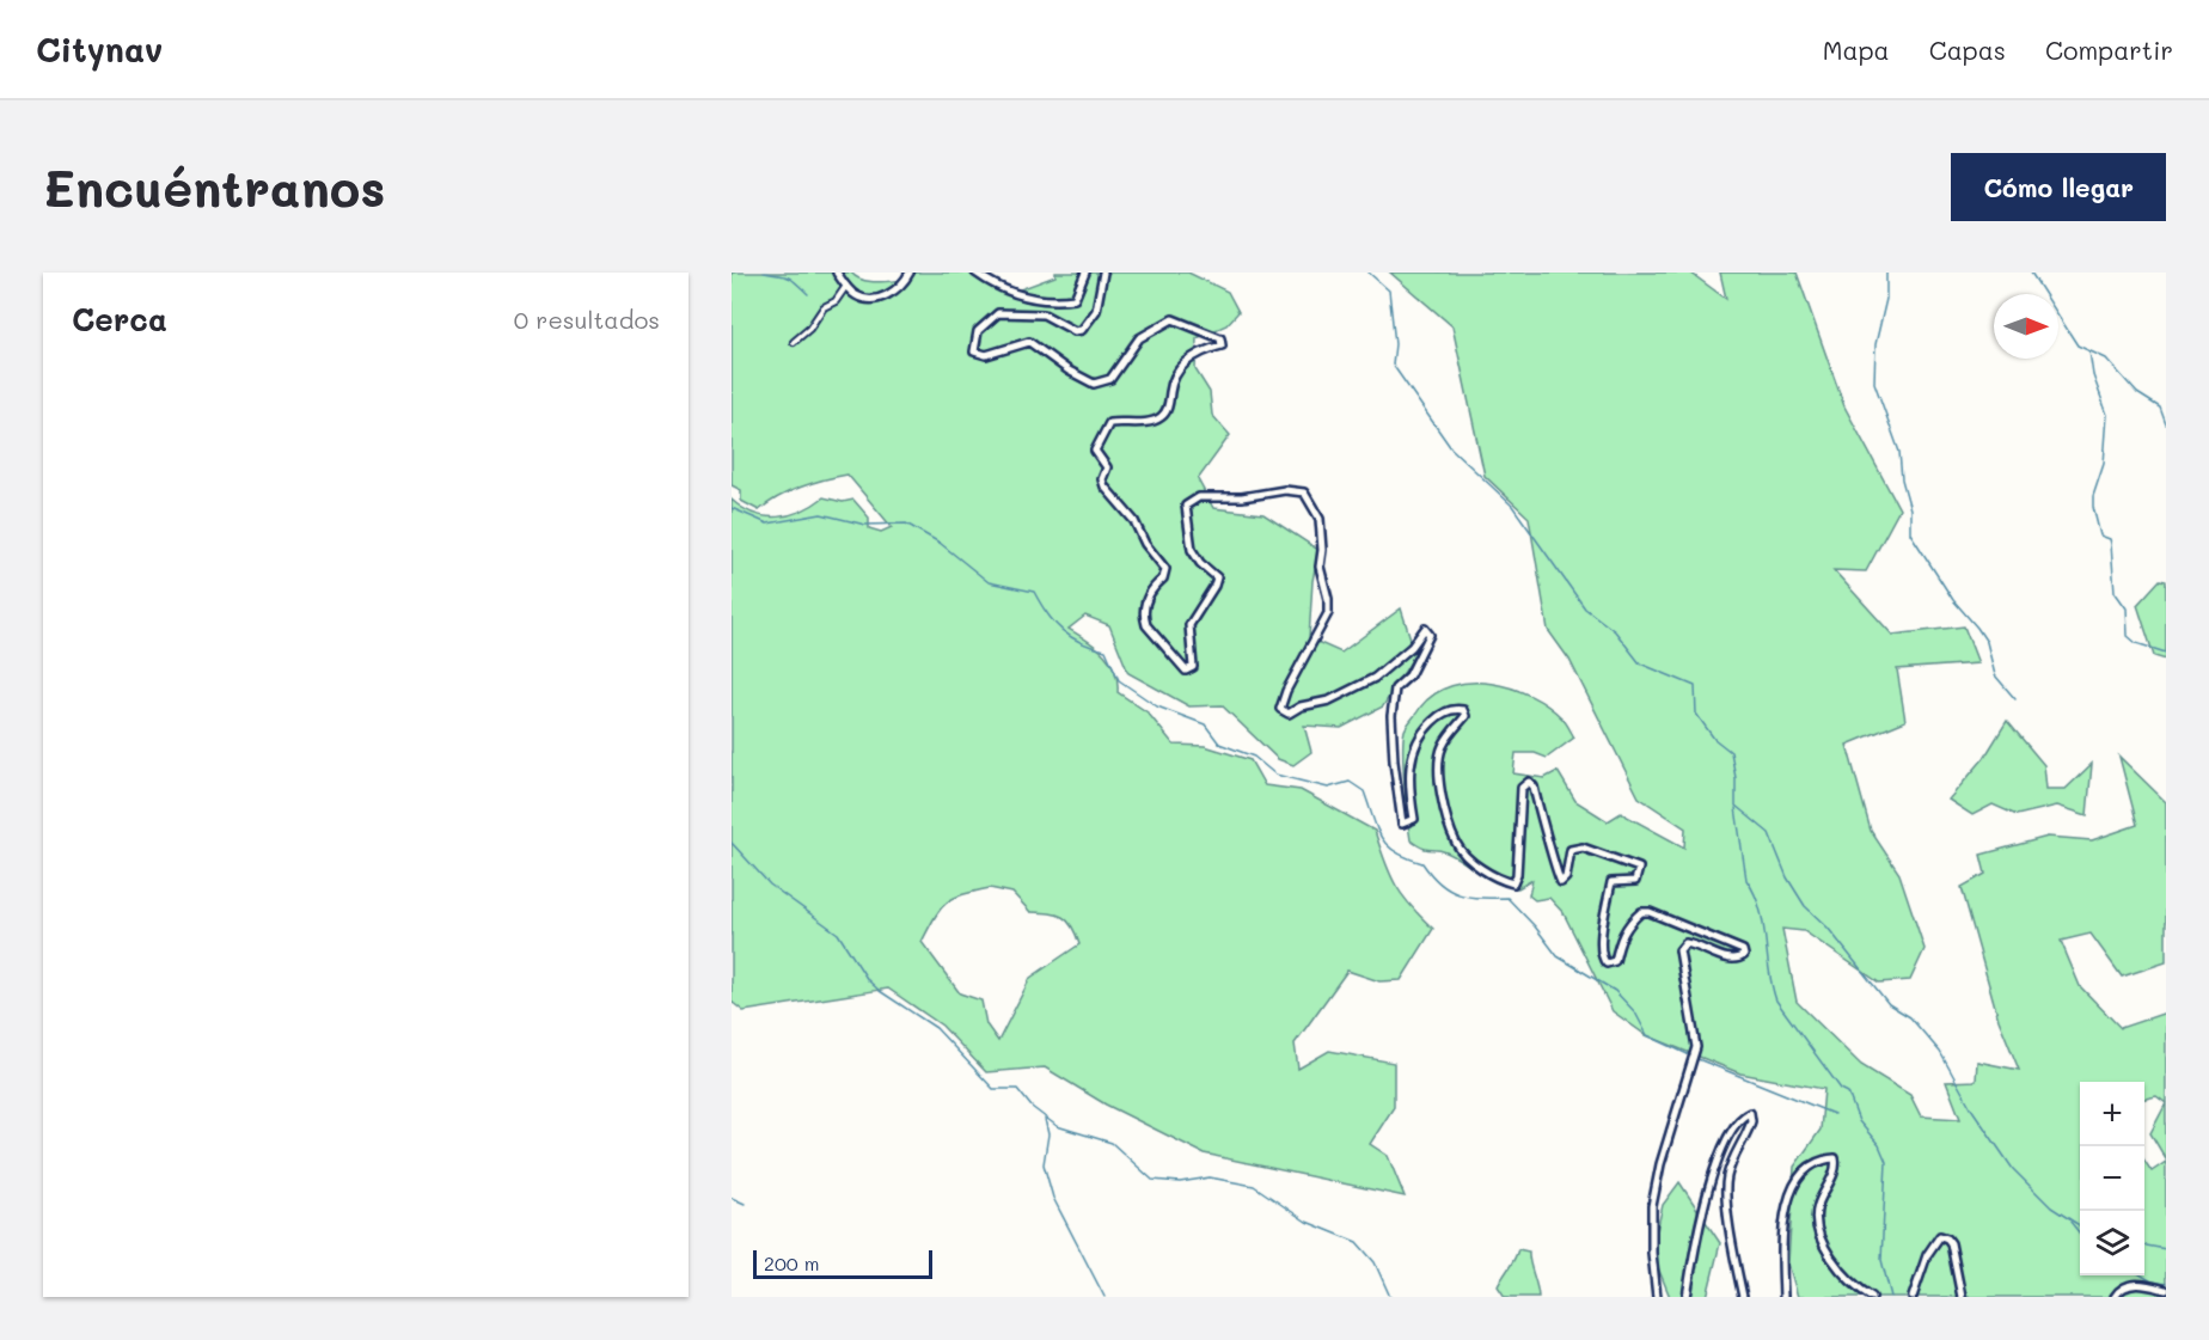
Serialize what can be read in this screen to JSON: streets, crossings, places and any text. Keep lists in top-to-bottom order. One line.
{"scale_bar":"200 m","north":"right","page":{"header":"Citynav","nav":["Mapa","Capas","Compartir"],"buttons":"Cómo llegar","title":"Encuéntranos","heading":["Cerca","0 resultados"],"map_buttons":["+","−"],"scale":"200 m"}}
